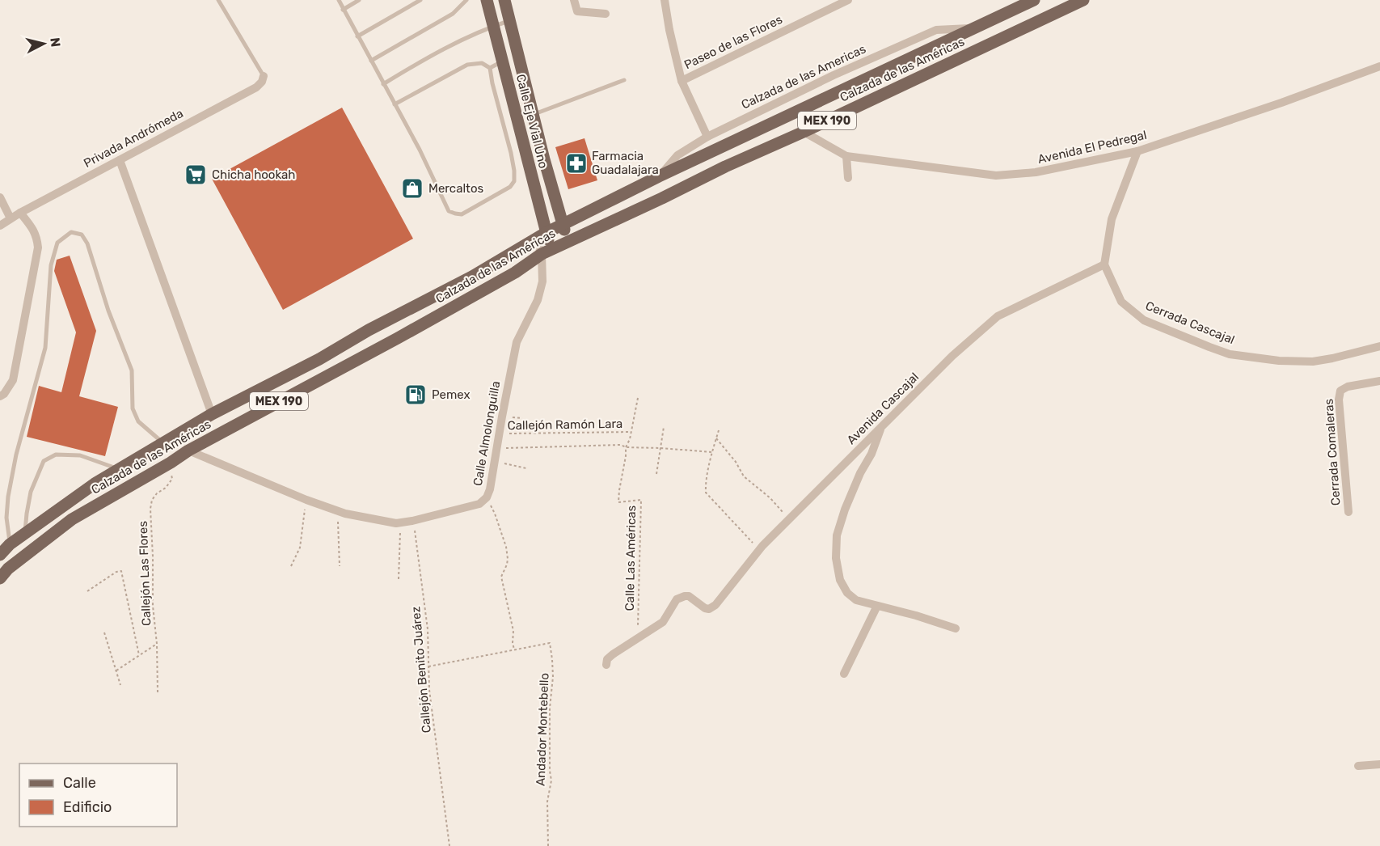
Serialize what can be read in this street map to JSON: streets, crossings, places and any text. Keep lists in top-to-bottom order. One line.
{"streets":{"main road":["Calzada de las Américas","MEX 190","Calle Eje Vial Uno"],"street":["Paseo de las Flores","Calzada de las Americas","Privada Andrómeda","Avenida El Pedregal","Cerrada Cascajal","Avenida Cascajal","Calle Almolonguilla","Cerrada Comaleras"],"path":["Callejón Ramón Lara","Calle Las Américas","Callejón Las Flores","Callejón Benito Juárez","Andador Montebello"]},"crossings":[["Calzada de las Américas","Calzada de las Americas"],["Calzada de las Américas","Calle Eje Vial Uno"],["Calzada de las Américas","Avenida El Pedregal"],["Calzada de las Américas","Calle Almolonguilla"],["Calzada de las Américas","Callejón Las Flores"],["Calle Eje Vial Uno","Calle Almolonguilla"],["Cerrada Cascajal","Avenida Cascajal"],["Avenida Cascajal","Calle Las Américas"],["Callejón Ramón Lara","Calle Almolonguilla"],["Calle Almolonguilla","Callejón Benito Juárez"]],"places":{"pharmacy":["Farmacia Guadalajara"],"supermarket":["Chicha hookah"],"shop":["Mercaltos"],"fuel station":["Pemex"]},"legend":["Calle","Edificio"],"north":"right"}
